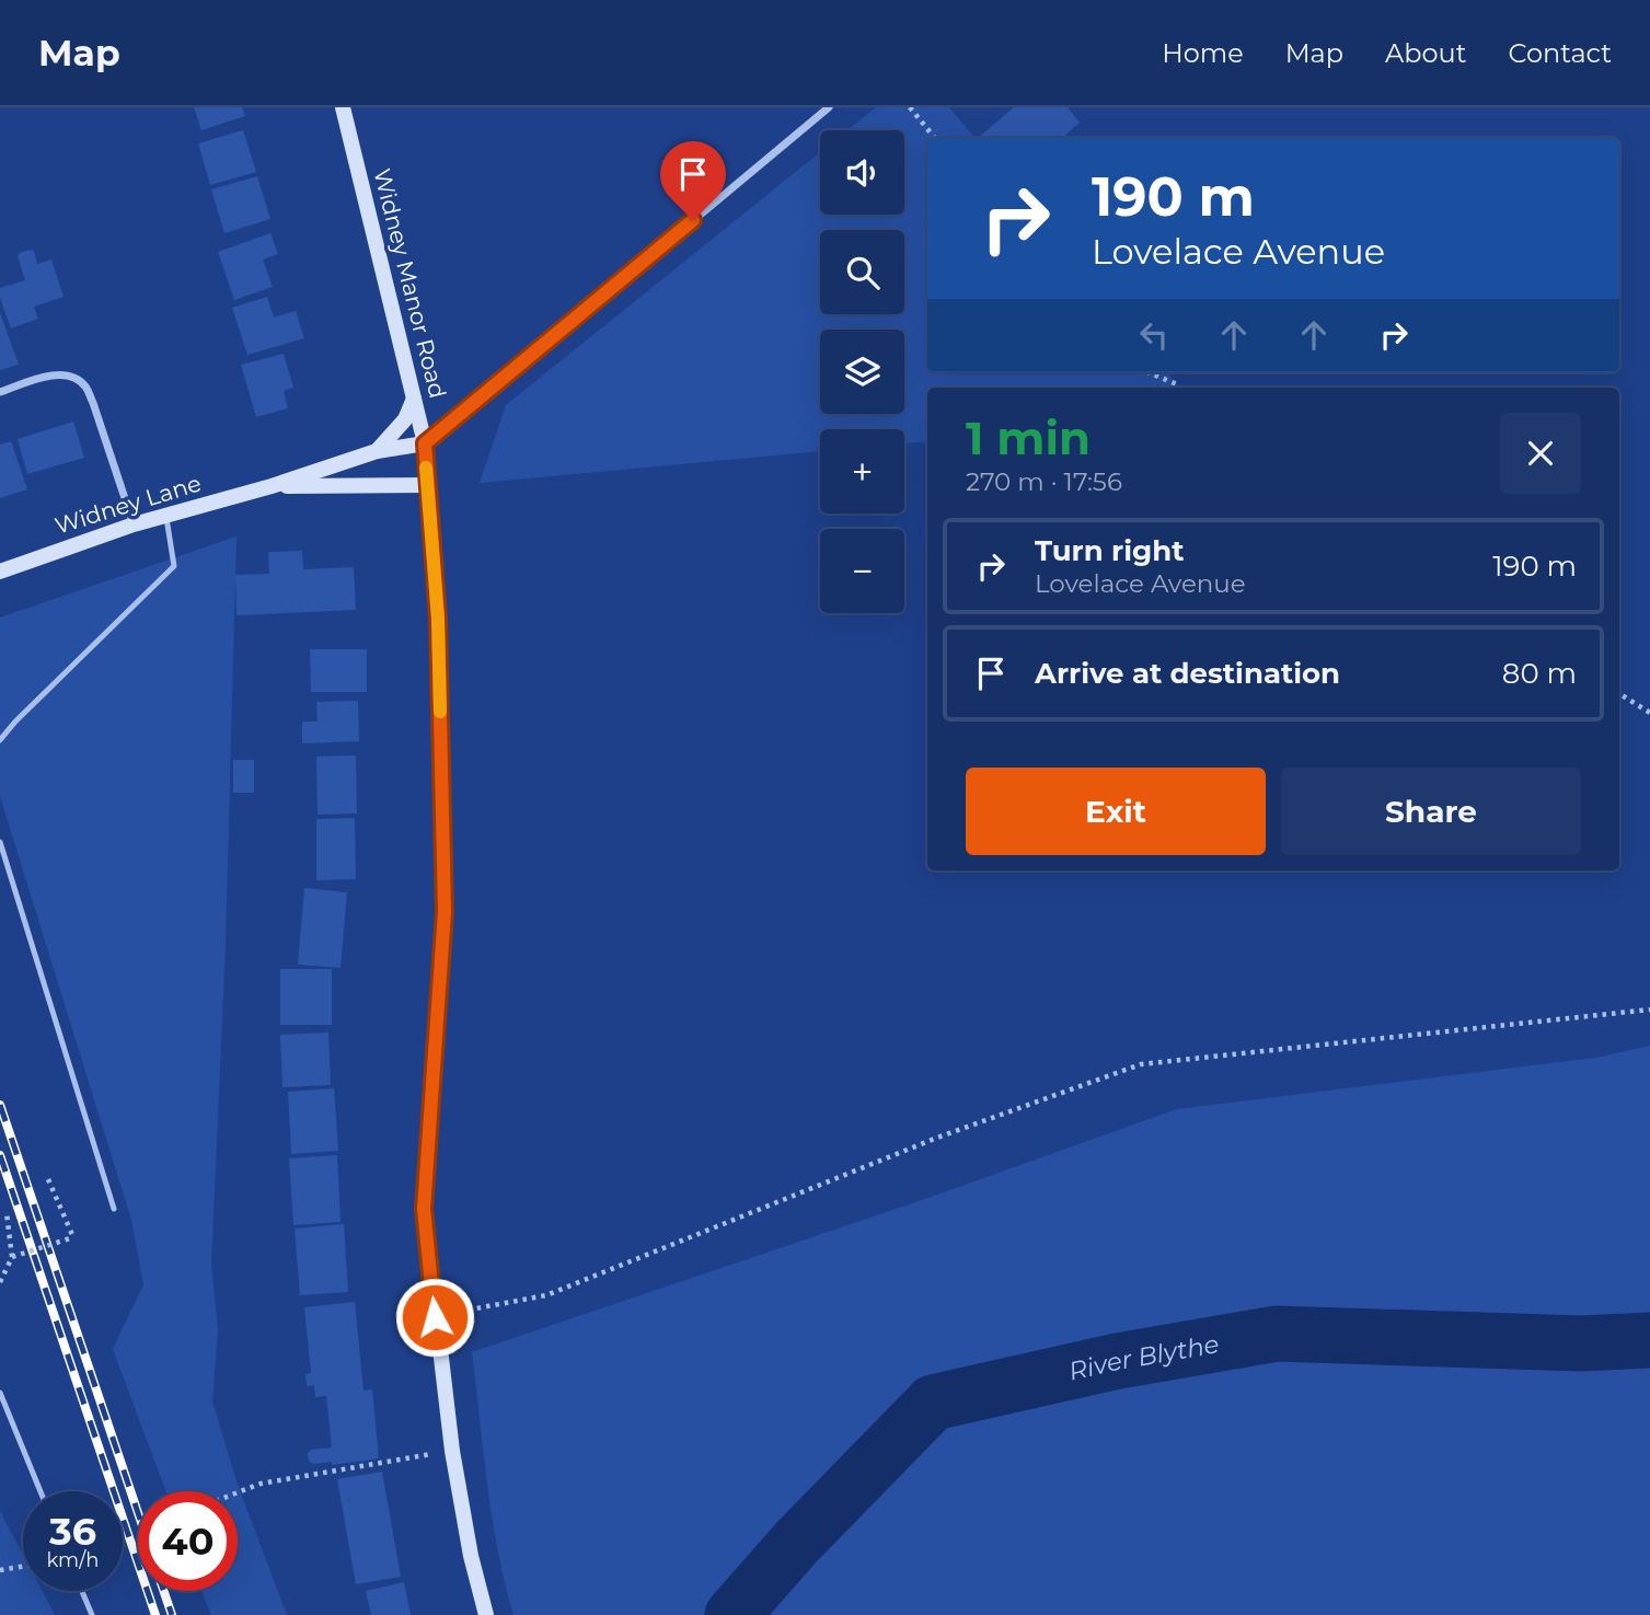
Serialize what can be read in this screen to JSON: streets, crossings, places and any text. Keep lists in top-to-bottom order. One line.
{"streets":{"street":["Widney Manor Road","Widney Lane"]},"crossings":[["Widney Manor Road","Widney Lane"]],"water":["River Blythe"],"page":{"header":"Map","nav":["Home","Map","About","Contact"],"map_buttons":["+","−"],"turn":["190 m","Lovelace Avenue"],"heading":["1 min","270 m · 17:56"],"list":[{"name":"Turn right","note":"Lovelace Avenue","value":"190 m"},{"name":"Arrive at destination","value":"80 m"}],"buttons":["Exit","Share"],"speed":"36 km/h","limit":"40"}}
